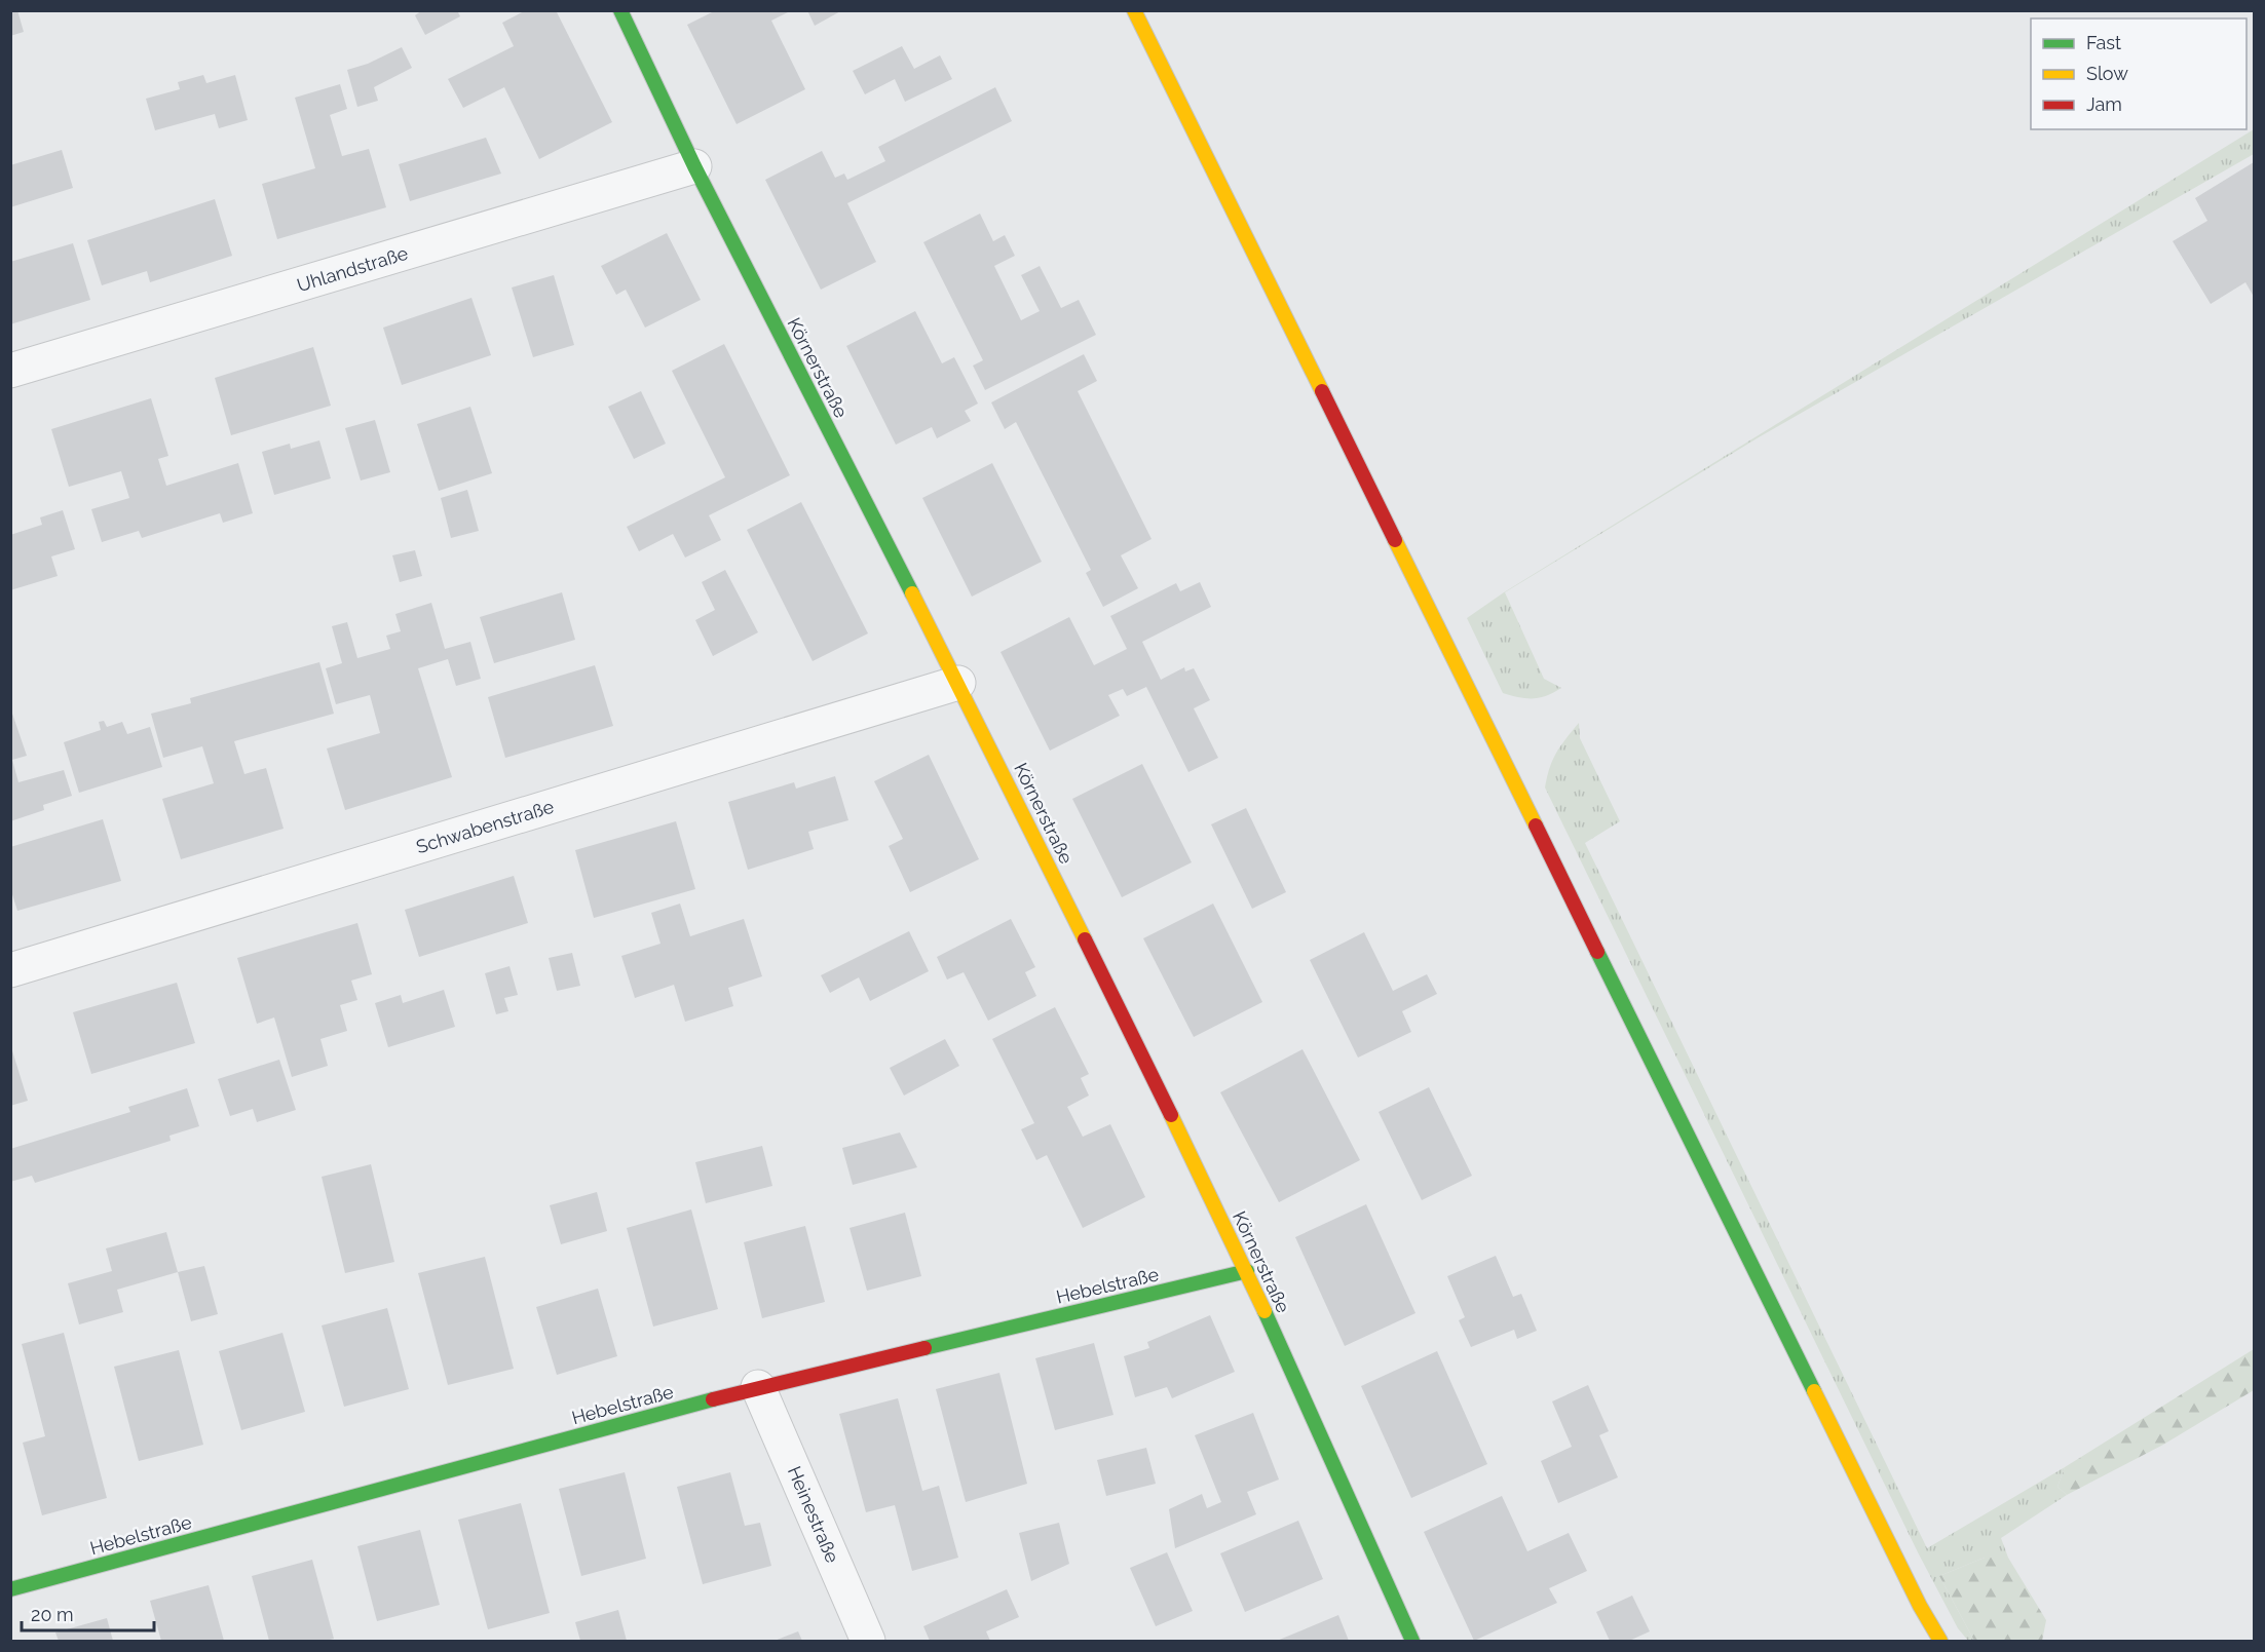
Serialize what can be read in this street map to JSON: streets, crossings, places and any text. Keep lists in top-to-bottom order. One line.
{"streets":{"street":["Uhlandstraße","Körnerstraße","Schwabenstraße","Hebelstraße","Heinestraße"]},"crossings":[["Uhlandstraße","Körnerstraße"],["Körnerstraße","Schwabenstraße"],["Körnerstraße","Hebelstraße"],["Hebelstraße","Heinestraße"]],"legend":["Fast","Slow","Jam"],"scale_bar":"20 m"}
